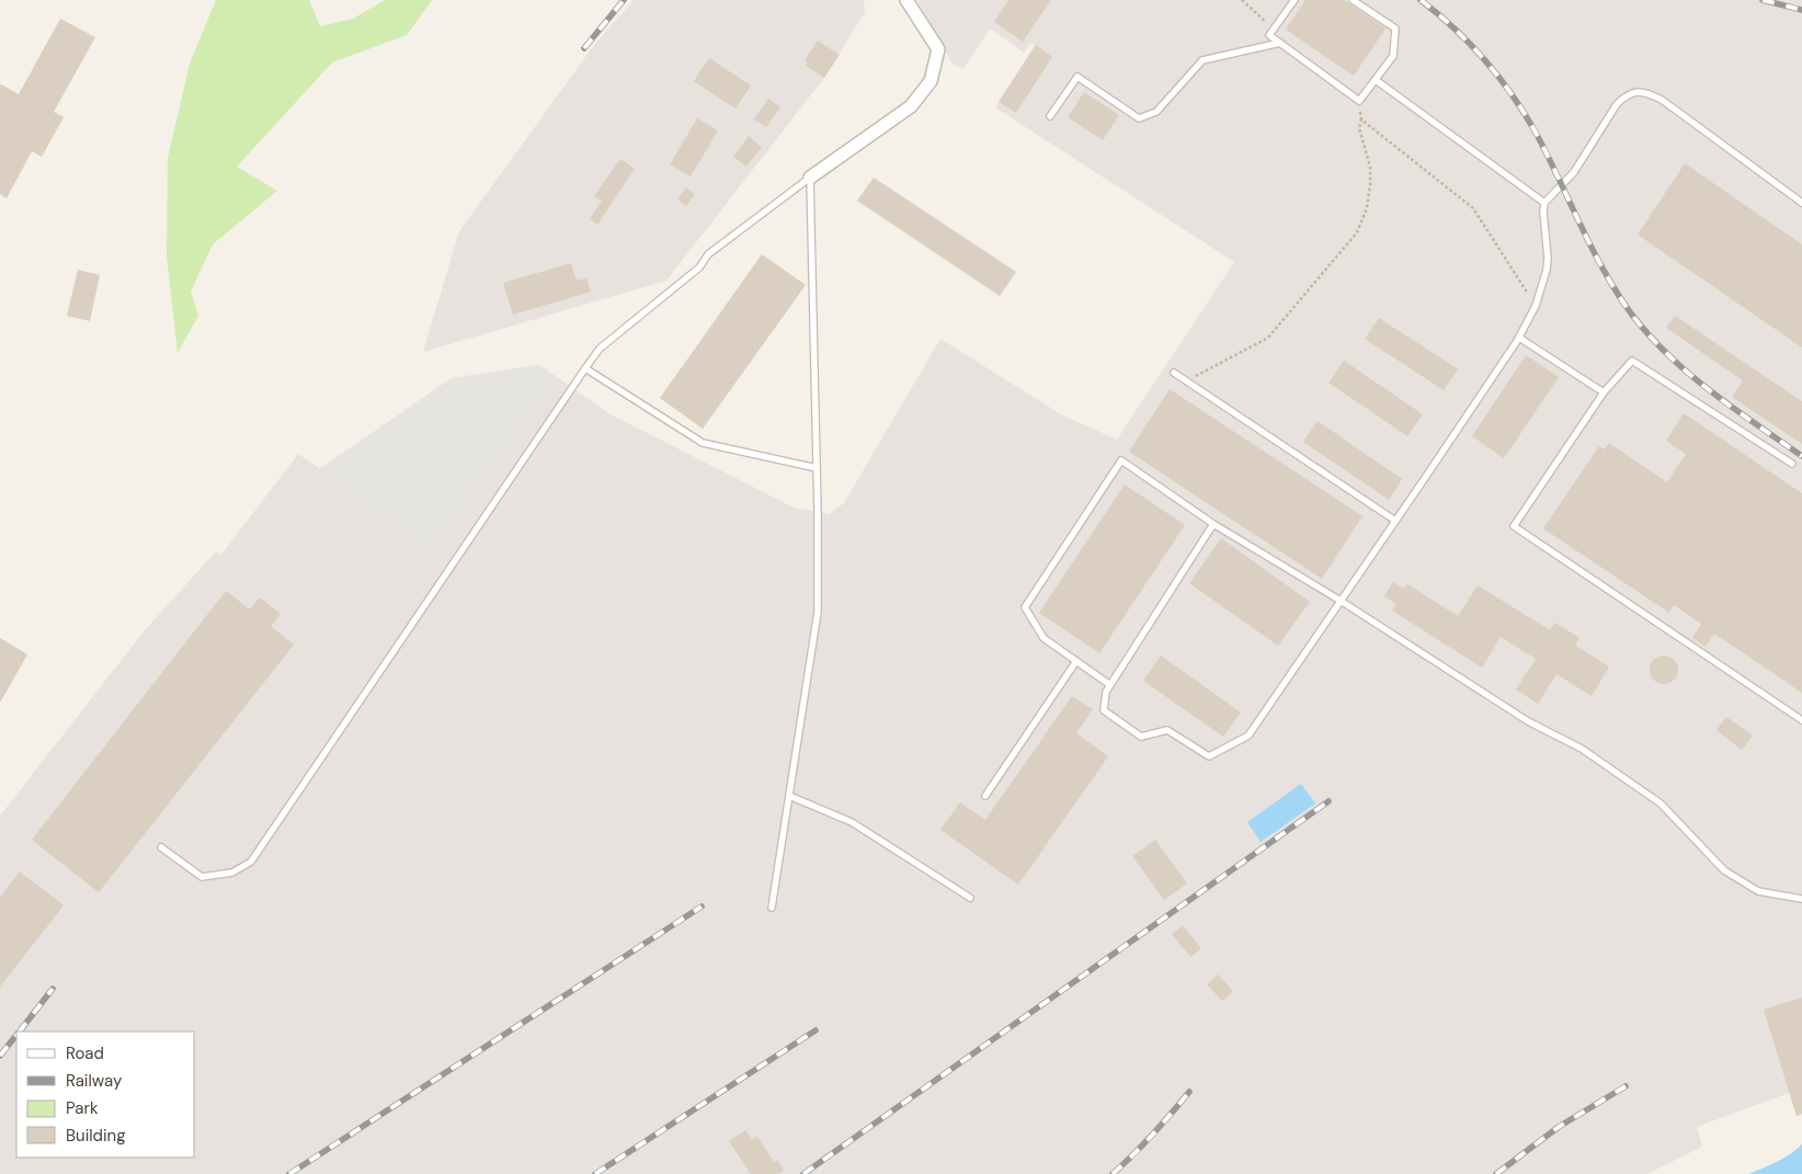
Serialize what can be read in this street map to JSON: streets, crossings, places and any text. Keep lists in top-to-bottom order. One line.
{"legend":["Road","Railway","Park","Building"]}
